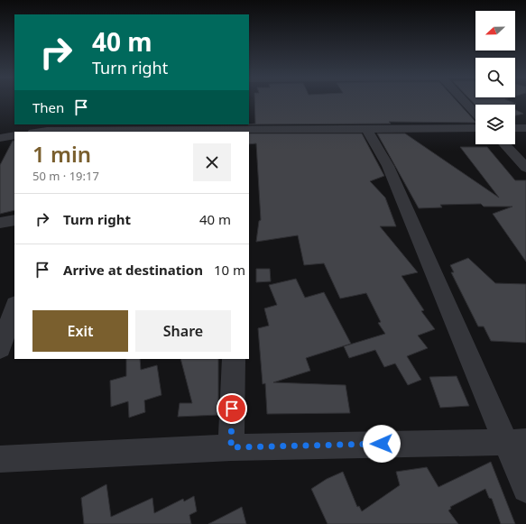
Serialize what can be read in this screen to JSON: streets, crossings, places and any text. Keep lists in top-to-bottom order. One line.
{"north":"left","page":{"turn":["40 m","Turn right"],"then":"Then","heading":["1 min","50 m · 19:17"],"list":[{"name":"Turn right","value":"40 m"},{"name":"Arrive at destination","value":"10 m"}],"buttons":["Exit","Share"]}}
